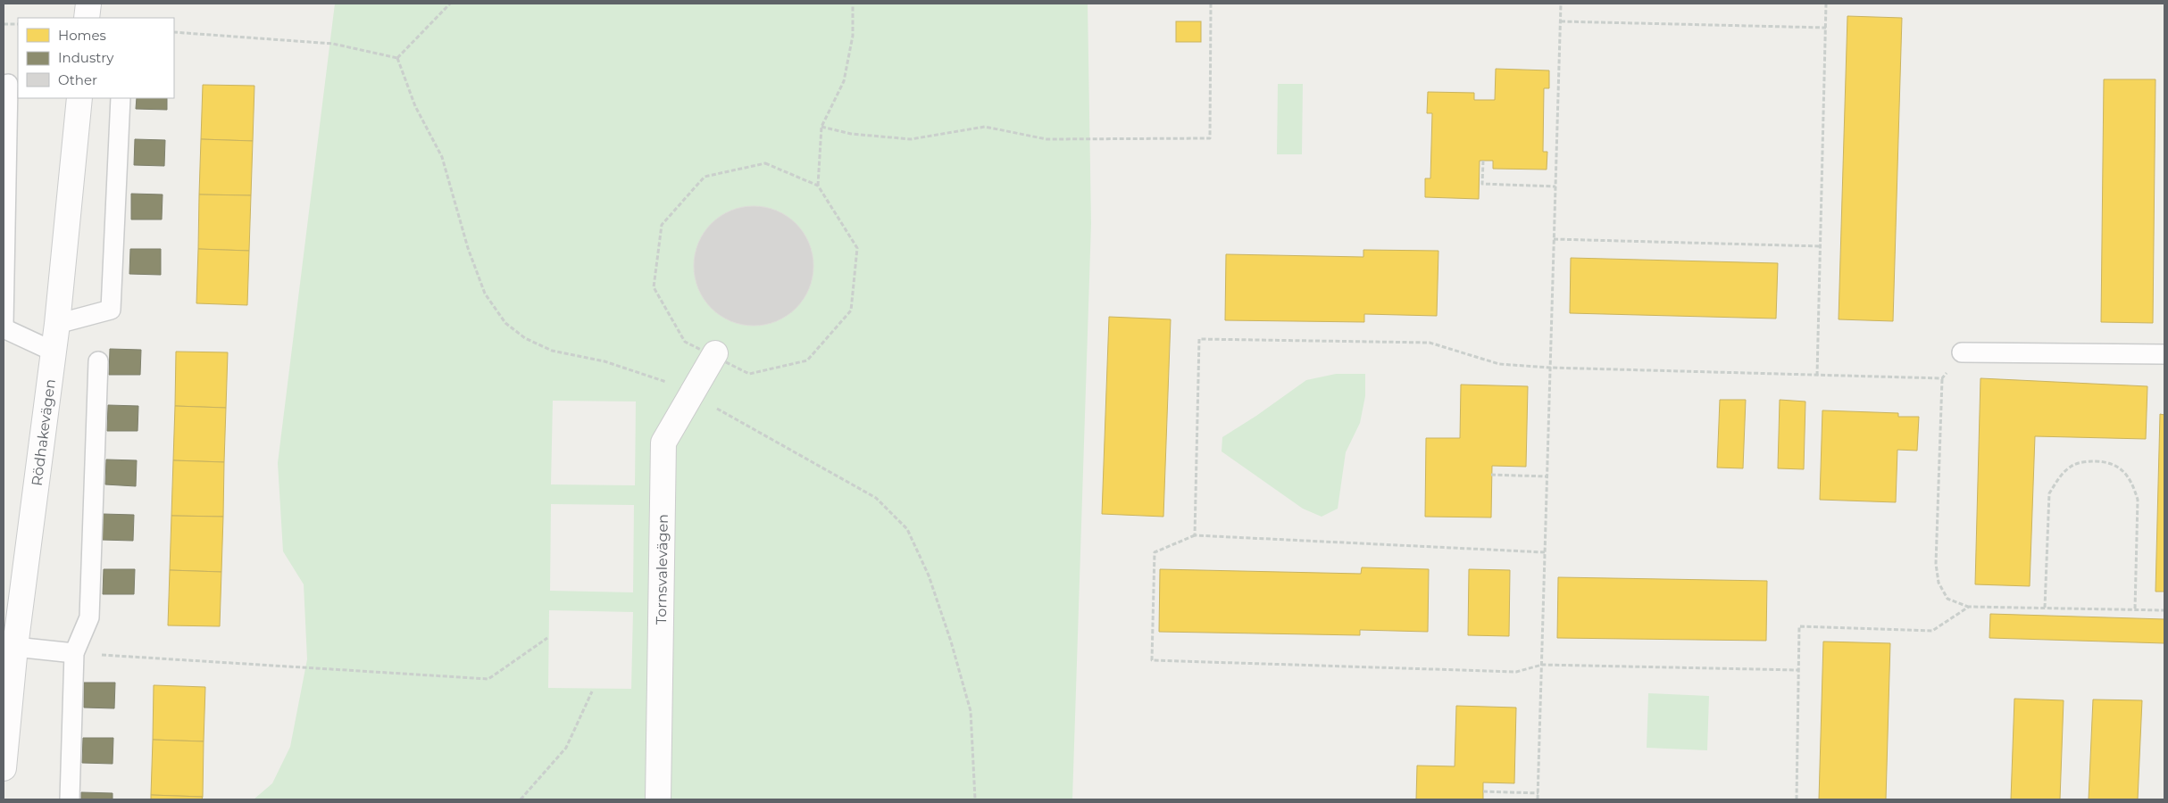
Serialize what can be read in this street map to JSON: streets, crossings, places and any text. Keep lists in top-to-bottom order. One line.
{"streets":{"street":["Rödhakevägen","Tornsvalevägen"]},"legend":["Homes","Industry","Other"]}
